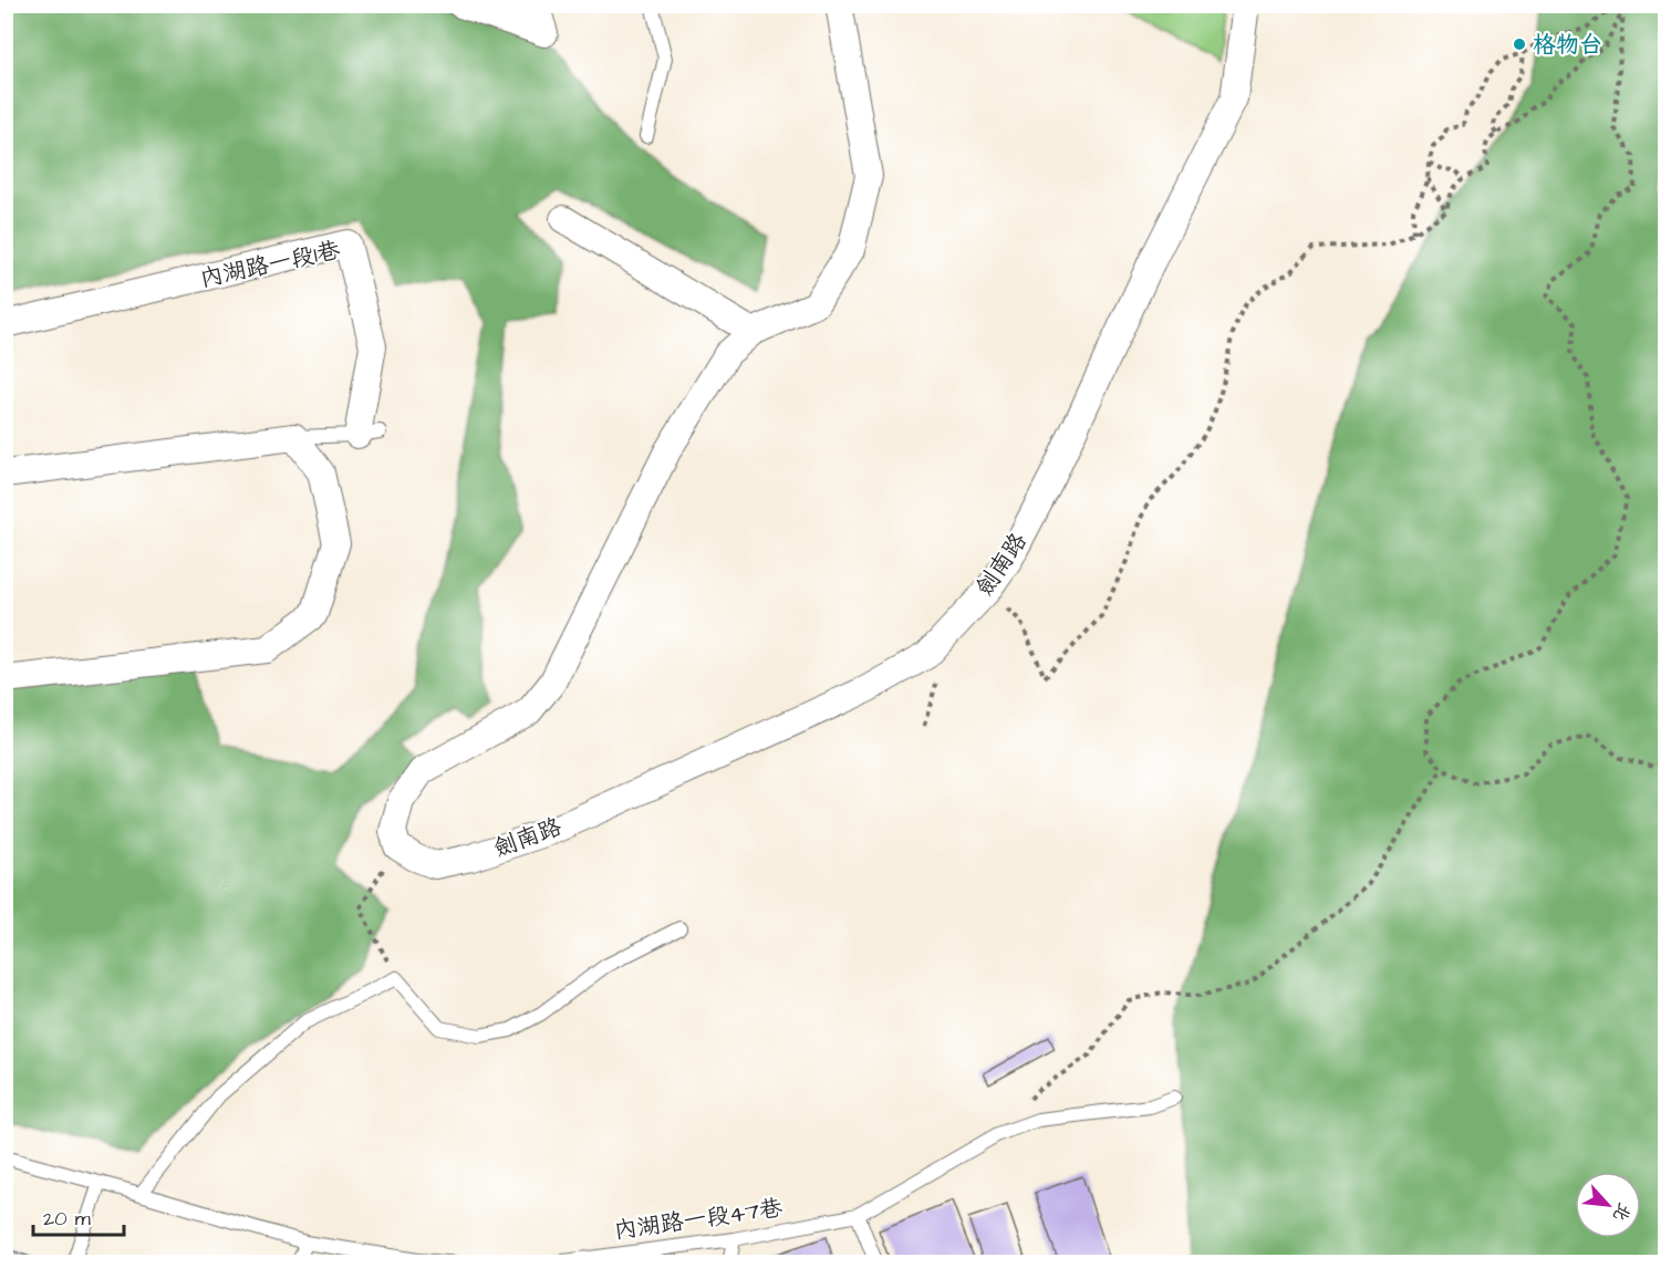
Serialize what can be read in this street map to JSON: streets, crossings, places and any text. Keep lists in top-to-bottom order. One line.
{"streets":{"street":["內湖路一段1巷","劍南路"],"lane":["內湖路一段47巷"]},"places":["格物台"],"scale_bar":"20 m","north":"bottom right"}
